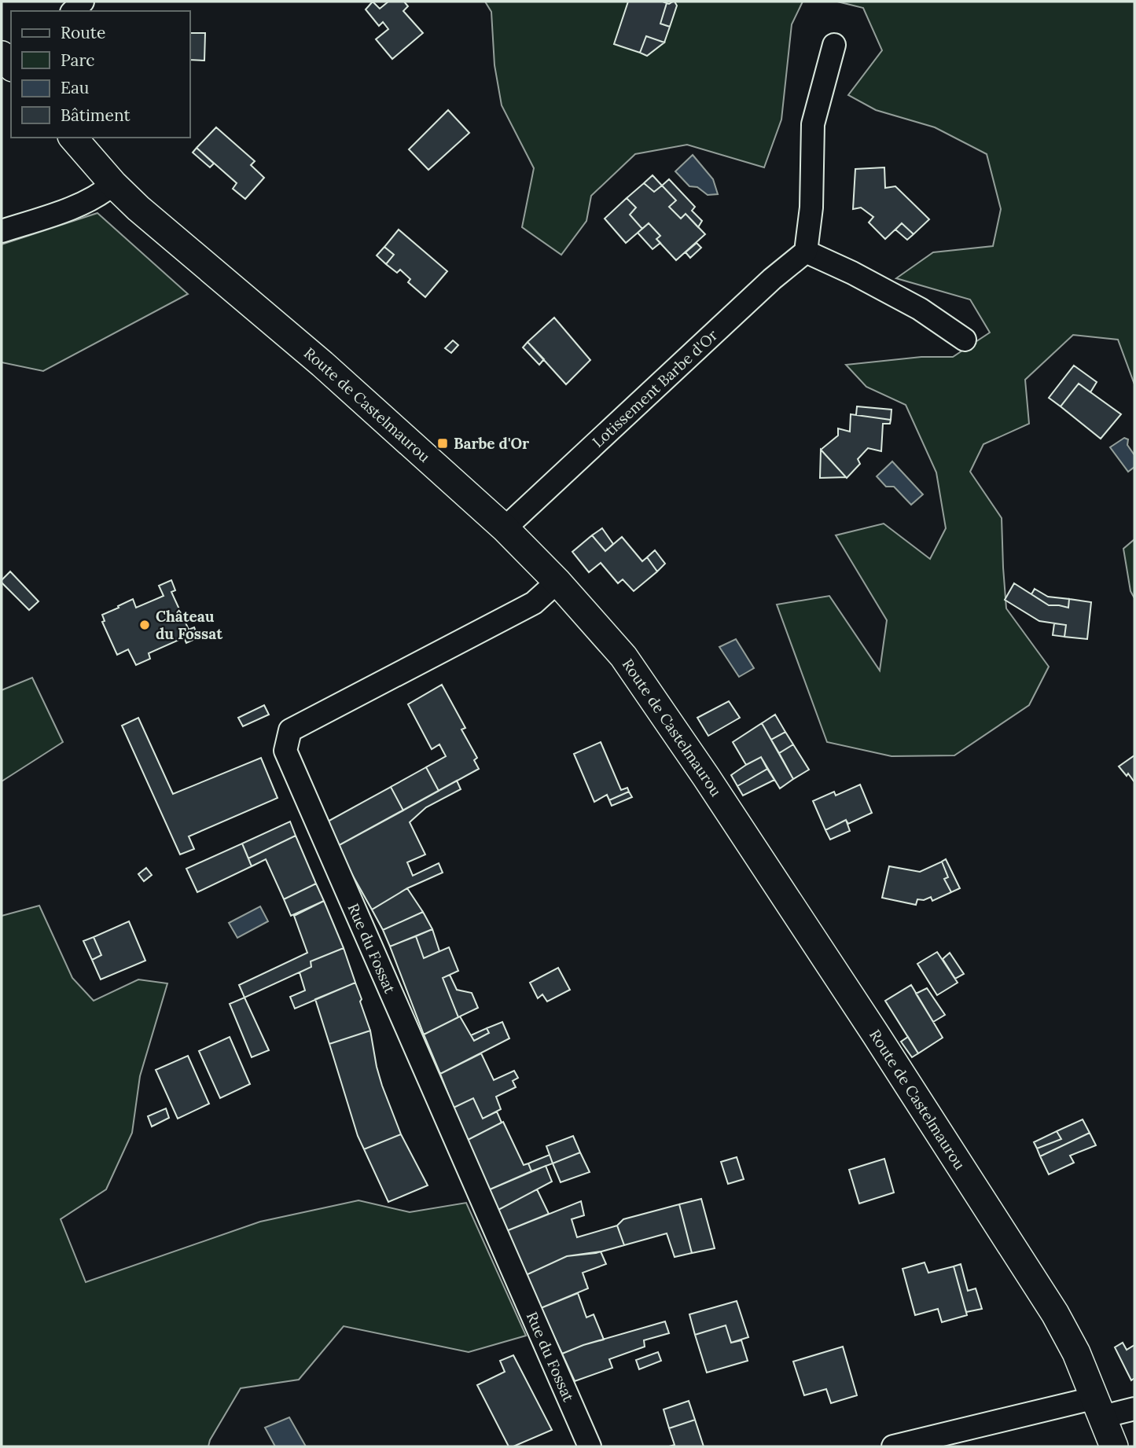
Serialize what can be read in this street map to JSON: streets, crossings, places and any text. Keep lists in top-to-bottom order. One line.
{"streets":{"street":["Lotissement Barbe d'Or","Route de Castelmaurou","Rue du Fossat"]},"crossings":[["Lotissement Barbe d'Or","Route de Castelmaurou"],["Route de Castelmaurou","Rue du Fossat"]],"places":{"transit":["Barbe d'Or"],"other":["Château du Fossat"]},"legend":["Route","Parc","Eau","Bâtiment"]}
